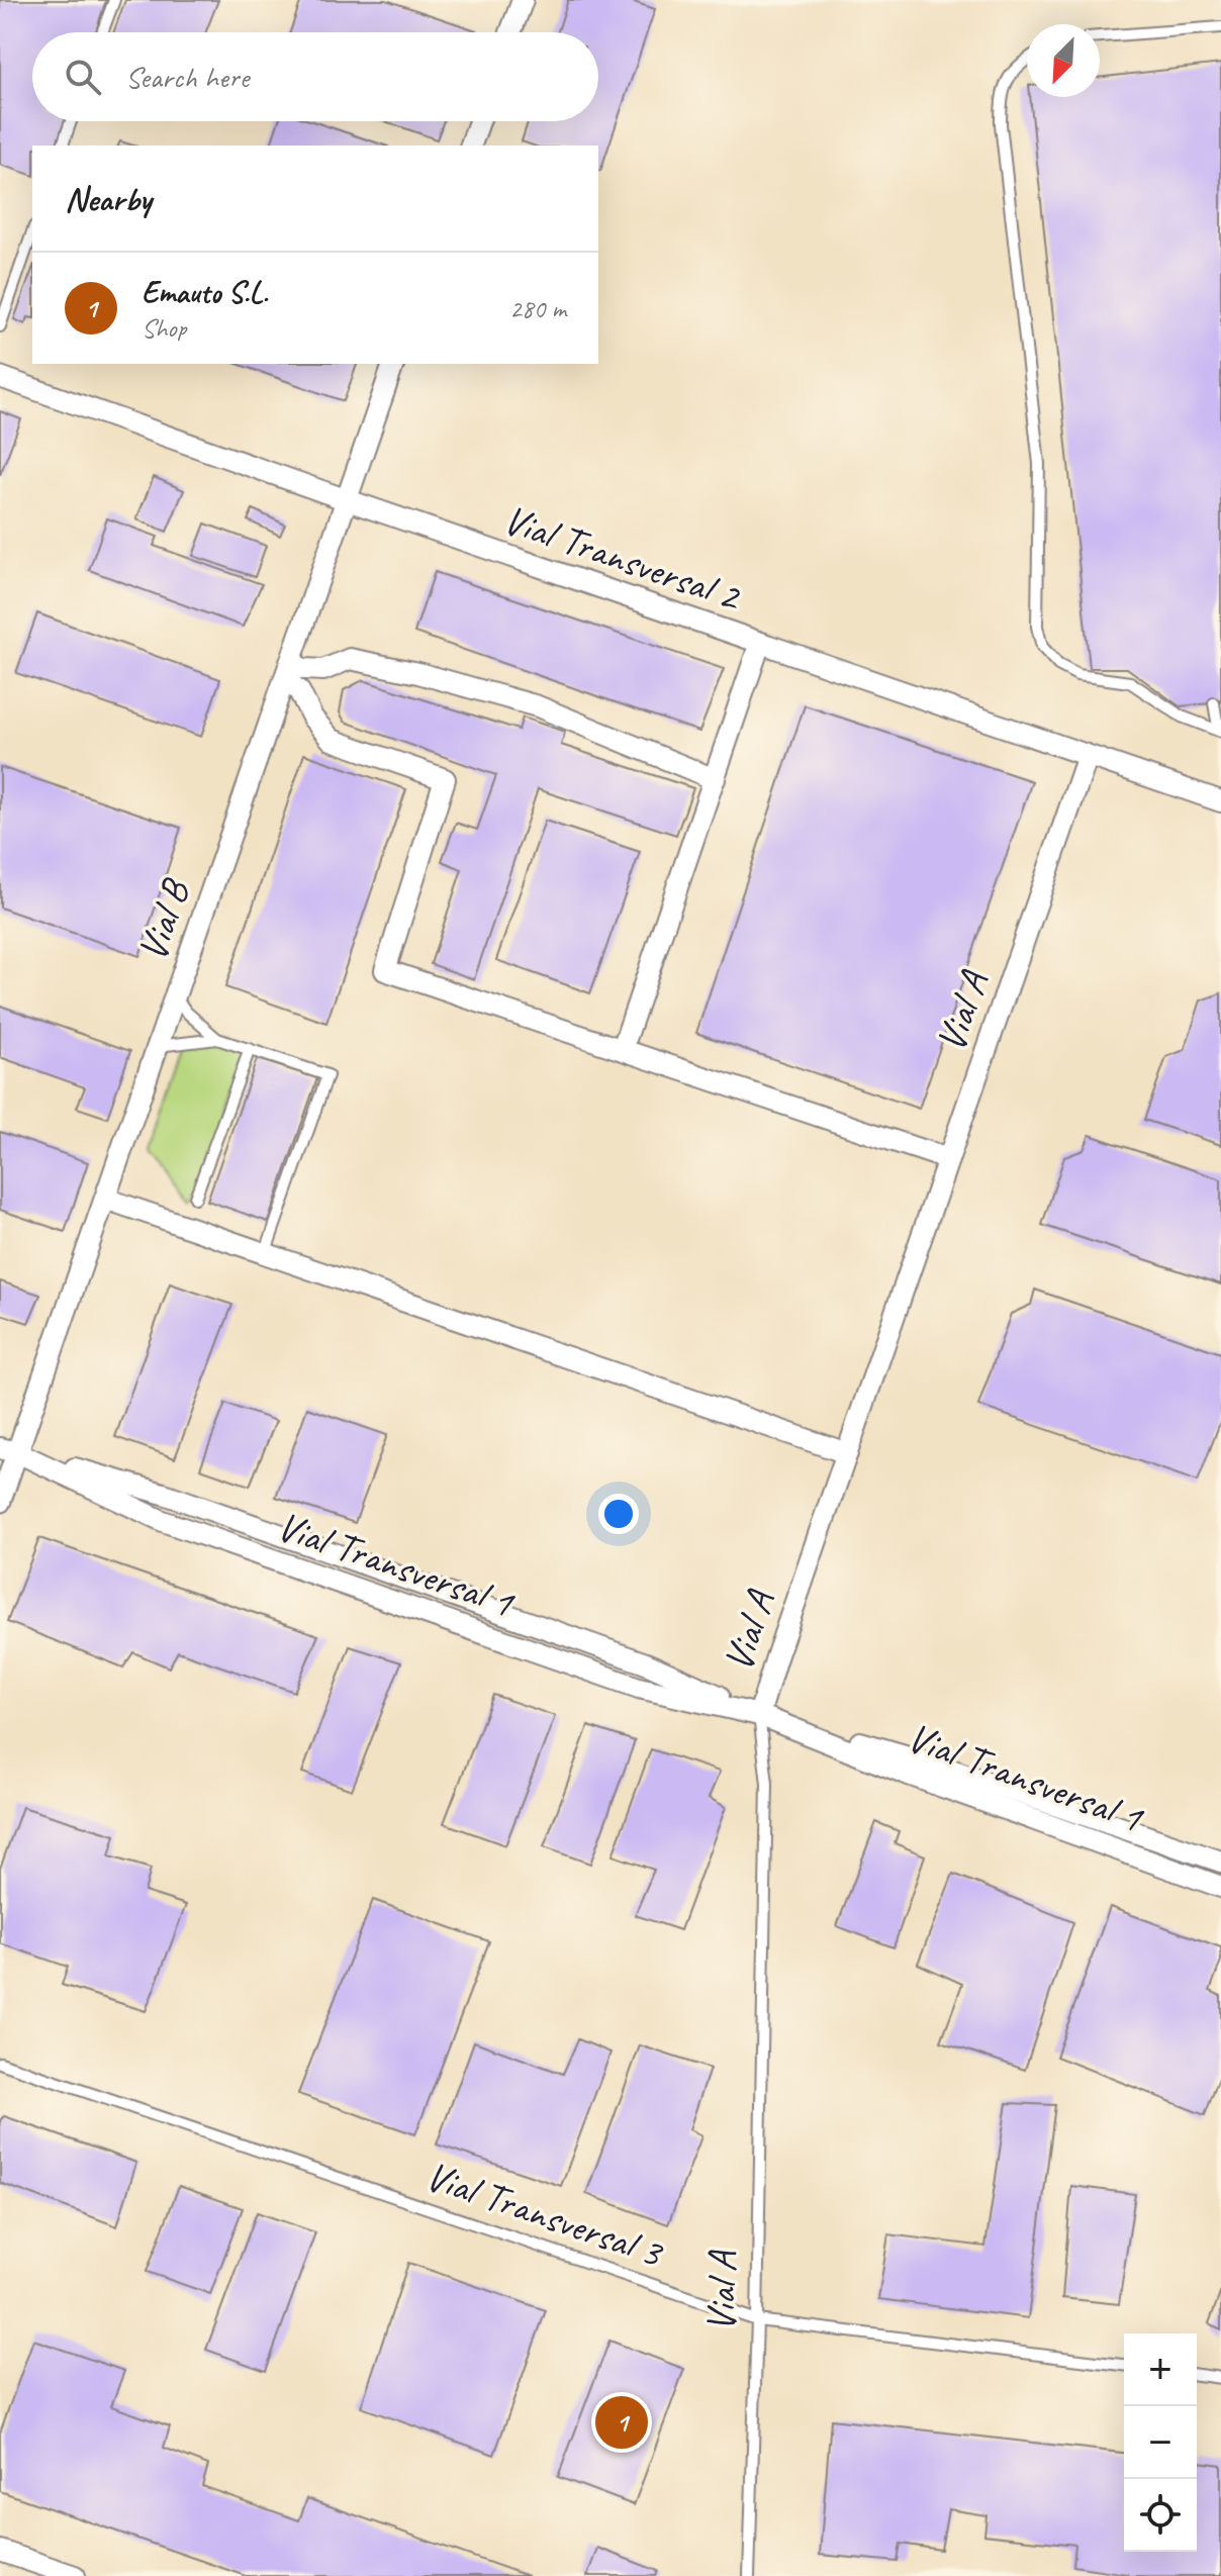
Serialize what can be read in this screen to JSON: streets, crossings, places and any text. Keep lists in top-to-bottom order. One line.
{"streets":{"street":["Vial Transversal 2","Vial B","Vial A","Vial Transversal 1"],"lane":["Vial Transversal 3"]},"crossings":[["Vial Transversal 2","Vial B"],["Vial Transversal 2","Vial A"],["Vial B","Vial Transversal 1"],["Vial A","Vial Transversal 1"],["Vial A","Vial Transversal 3"]],"north":"bottom left","page":{"search":"Search here","heading":"Nearby","list":[{"mark":"1","name":"Emauto S.L.","note":"Shop","value":"280 m"}],"map_buttons":["+","−"],"pins":"1"}}
